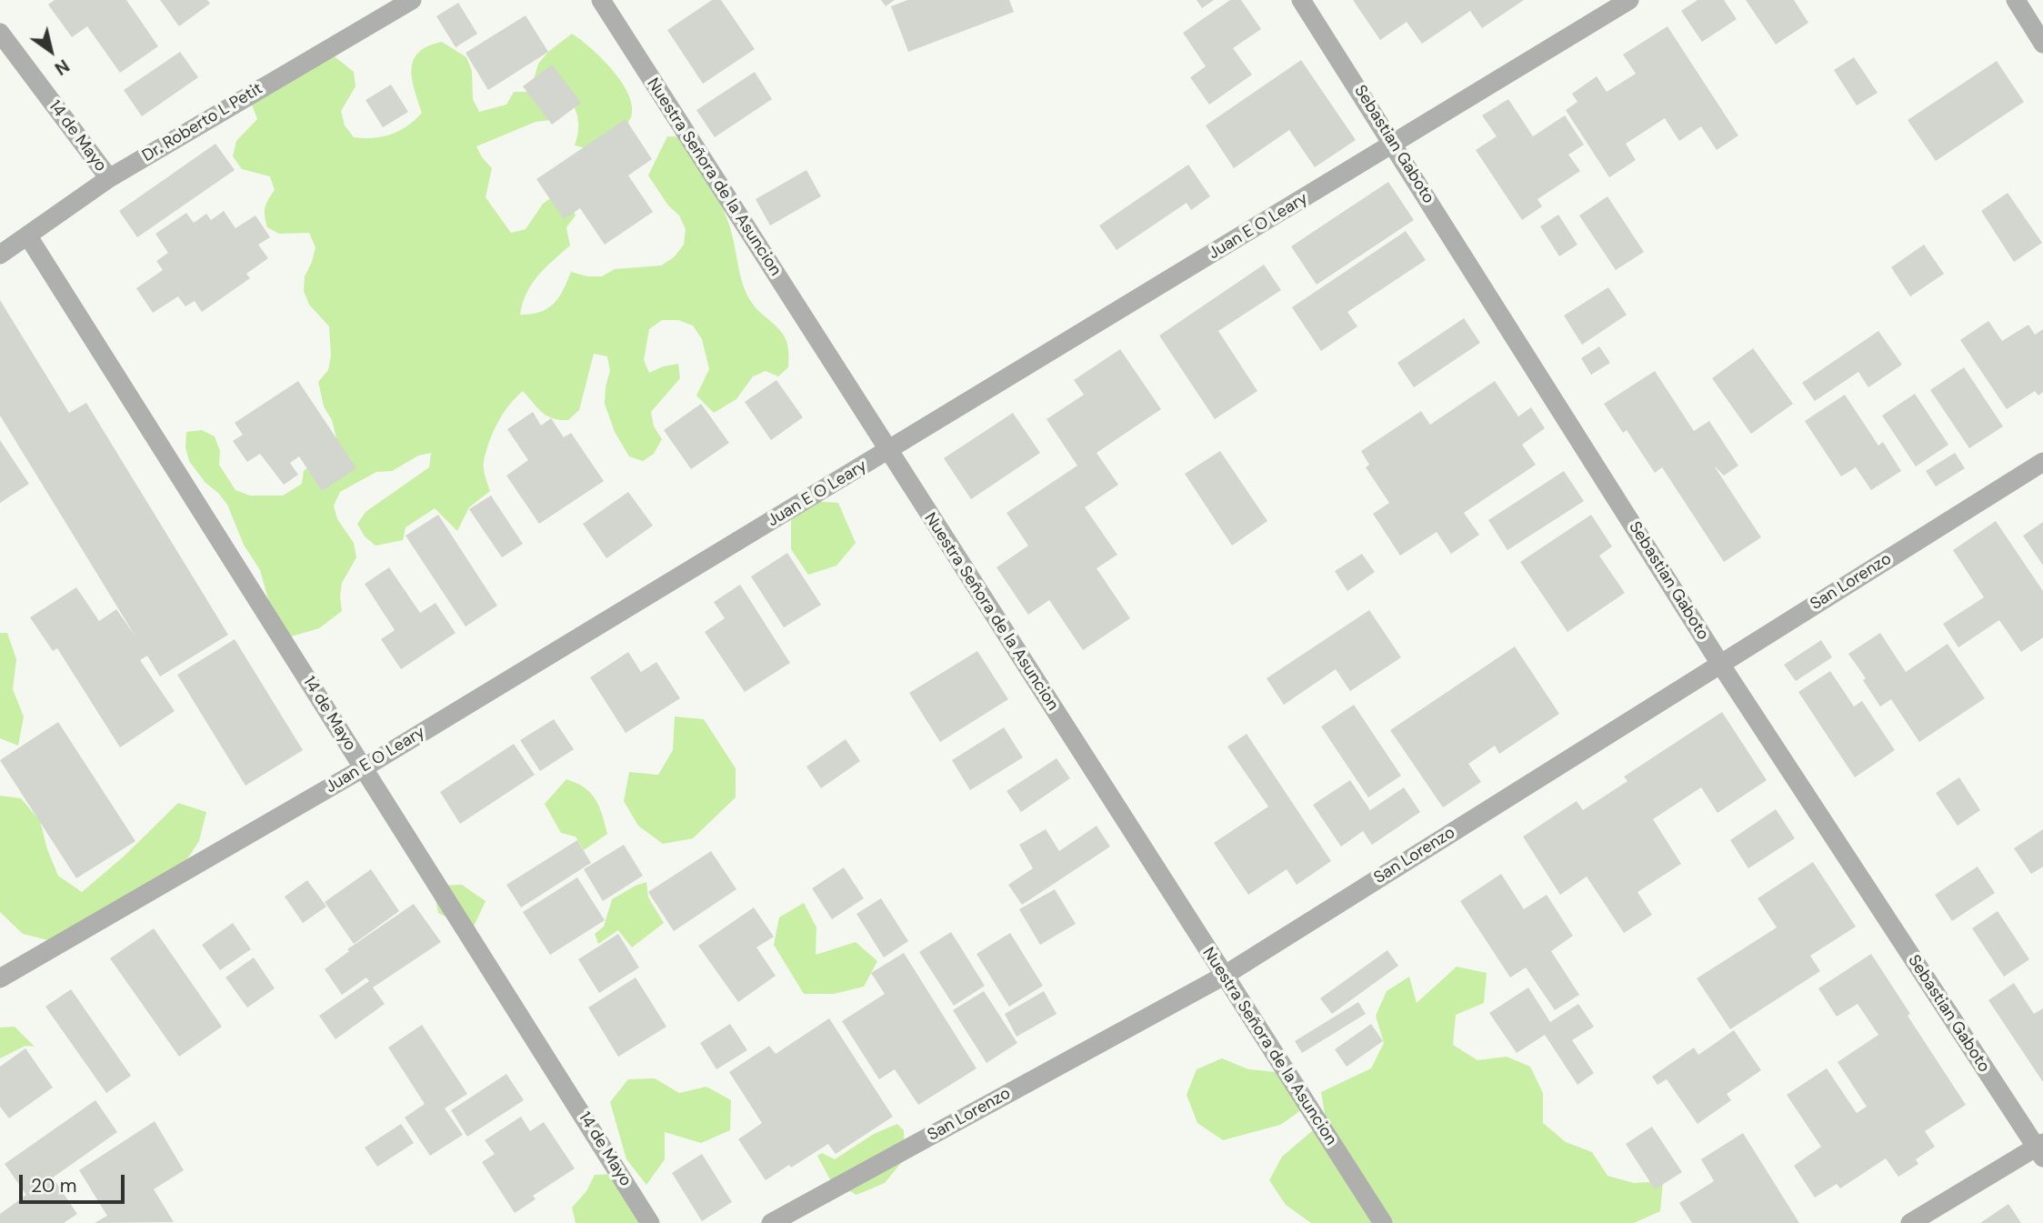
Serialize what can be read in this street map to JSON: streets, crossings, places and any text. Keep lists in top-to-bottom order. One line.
{"streets":{"street":["Dr. Roberto L Petit","14 de Mayo","Sebastian Gaboto","Nuestra Señora de la Asuncion","Juan E O Leary","San Lorenzo"]},"crossings":[["Dr. Roberto L Petit","14 de Mayo"],["14 de Mayo","Juan E O Leary"],["Sebastian Gaboto","Juan E O Leary"],["Sebastian Gaboto","San Lorenzo"],["Nuestra Señora de la Asuncion","Juan E O Leary"],["Nuestra Señora de la Asuncion","San Lorenzo"]],"scale_bar":"20 m","north":"bottom right"}
